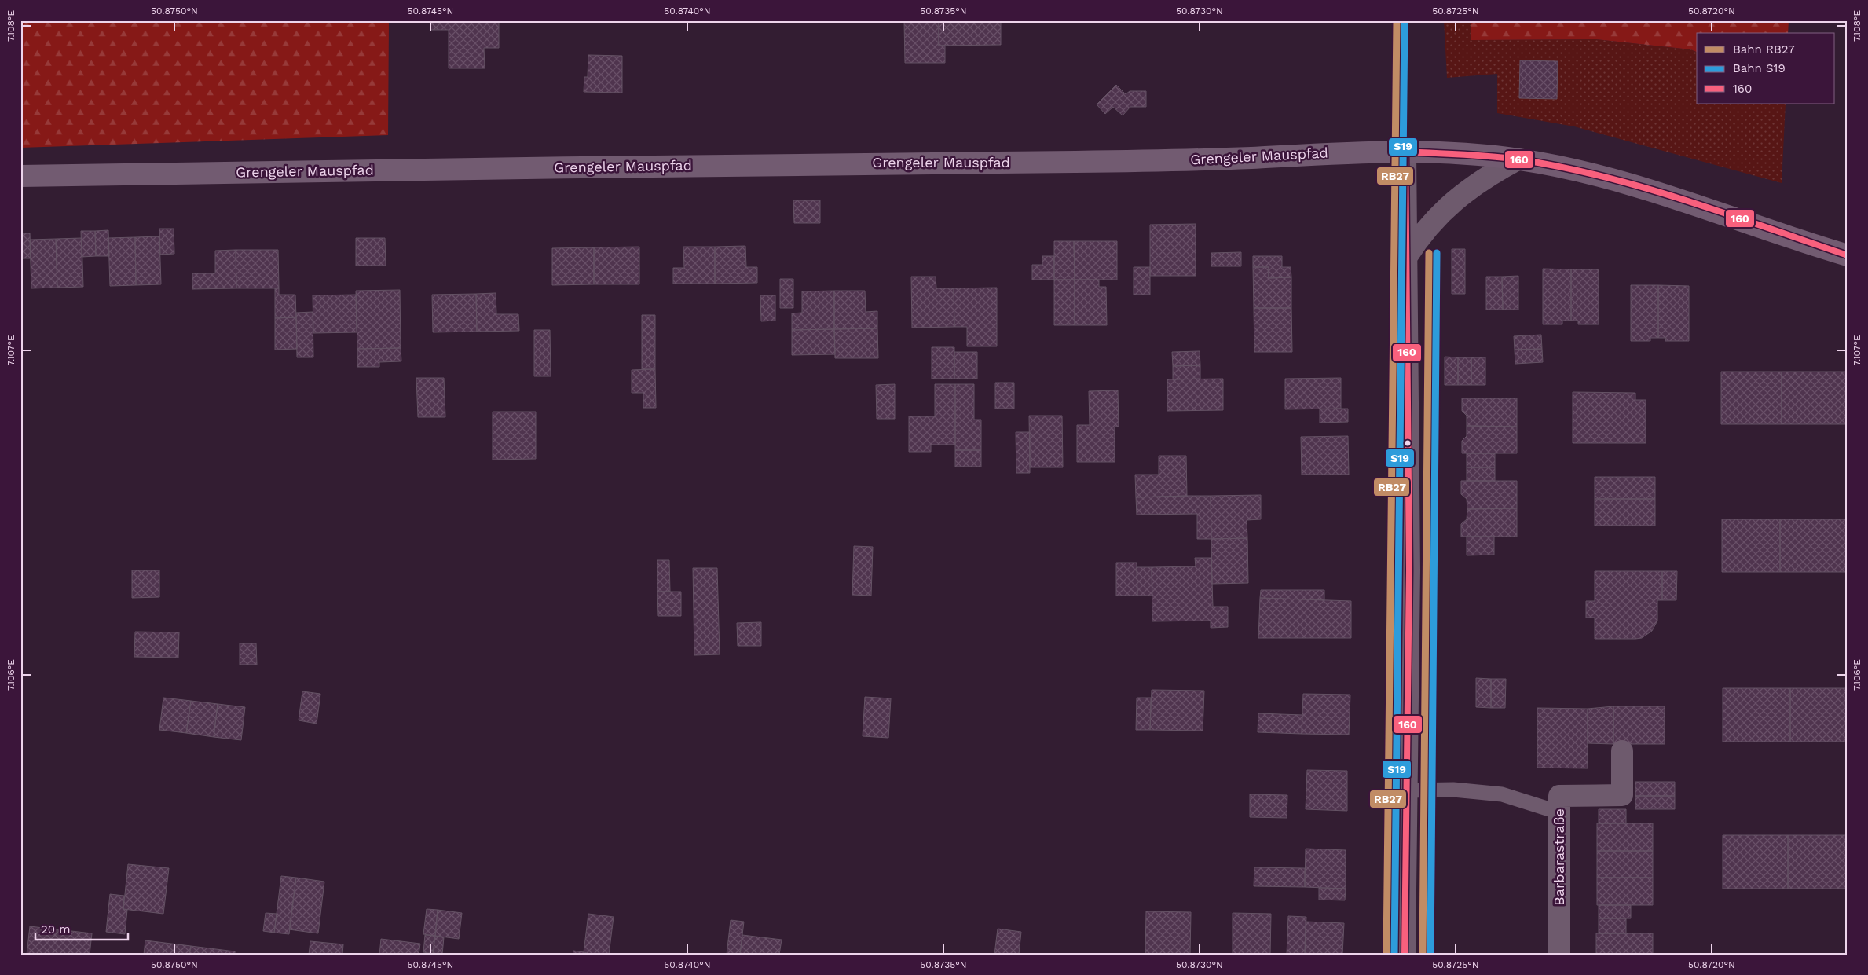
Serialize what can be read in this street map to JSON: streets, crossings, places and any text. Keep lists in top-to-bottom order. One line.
{"streets":{"main road":["Grengeler Mauspfad"],"street":["Barbarastraße"]},"lines":["rail line RB27","rail line S19","transit line 160"],"legend":["Bahn RB27","Bahn S19","160"],"scale_bar":"20 m","coordinates":["50.8750°N","50.8745°N","50.8740°N","50.8735°N","50.8730°N","50.8725°N","50.8720°N","7.108°E","7.107°E","7.106°E"]}
